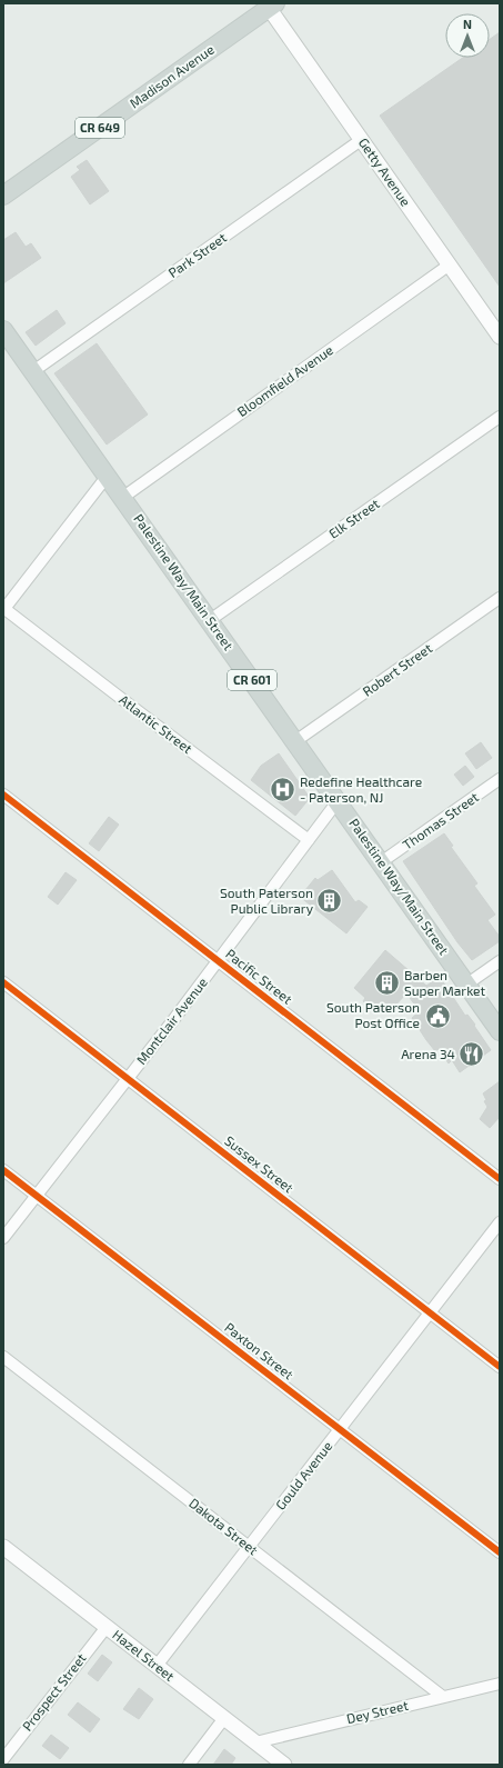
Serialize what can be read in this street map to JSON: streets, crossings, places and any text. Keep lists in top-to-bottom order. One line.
{"streets":{"main road":["Madison Avenue","CR 649","Palestine Way/Main Street","CR 601"],"street":["Getty Avenue","Park Street","Bloomfield Avenue","Elk Street","Robert Street","Atlantic Street","Thomas Street","Pacific Street","Montclair Avenue","Sussex Street","Paxton Street","Gould Avenue","Dakota Street","Hazel Street","Prospect Street","Dey Street"]},"crossings":[["Madison Avenue","Getty Avenue"],["Getty Avenue","Park Street"],["Getty Avenue","Bloomfield Avenue"],["Park Street","Palestine Way/Main Street"],["Bloomfield Avenue","Palestine Way/Main Street"],["Elk Street","Palestine Way/Main Street"],["Palestine Way/Main Street","Robert Street"],["Palestine Way/Main Street","Thomas Street"],["Palestine Way/Main Street","Montclair Avenue"],["Atlantic Street","Montclair Avenue"],["Pacific Street","Montclair Avenue"],["Montclair Avenue","Sussex Street"],["Montclair Avenue","Paxton Street"],["Sussex Street","Gould Avenue"],["Paxton Street","Gould Avenue"],["Gould Avenue","Dakota Street"],["Gould Avenue","Hazel Street"],["Dakota Street","Dey Street"],["Hazel Street","Prospect Street"],["Hazel Street","Dey Street"]],"places":{"hospital":["Redefine Healthcare - Paterson, NJ"],"building":["South Paterson Public Library","Barben Super Market"],"public building":["South Paterson Post Office"],"restaurant":["Arena 34"]},"north":"top"}
